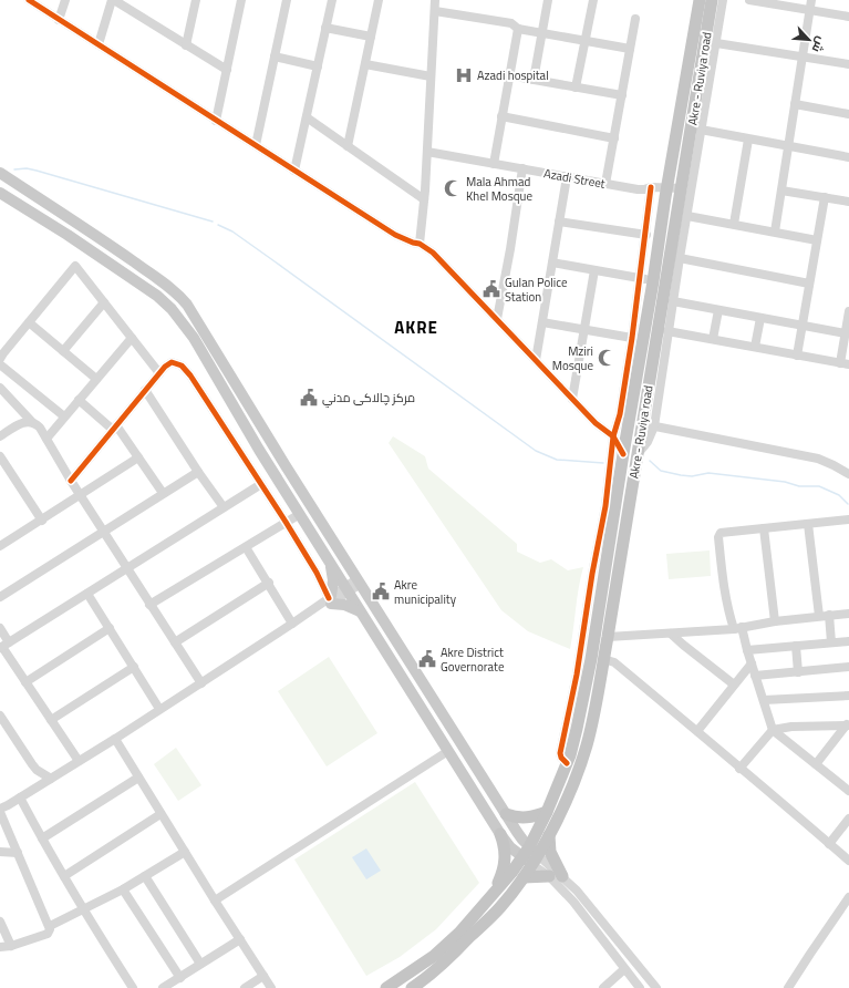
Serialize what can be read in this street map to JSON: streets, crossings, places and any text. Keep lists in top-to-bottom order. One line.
{"streets":{"highway":["Akre - Ruviya road"],"street":["Azadi Street"]},"crossings":[["Akre - Ruviya road","Azadi Street"]],"districts":["AKRE"],"places":{"hospital":["Azadi hospital"],"mosque":["Mala Ahmad Khel Mosque","Mziri Mosque"],"public building":["Gulan Police Station","مركز چالاکى مدني","Akre municipality","Akre District Governorate"]},"north":"bottom right"}
